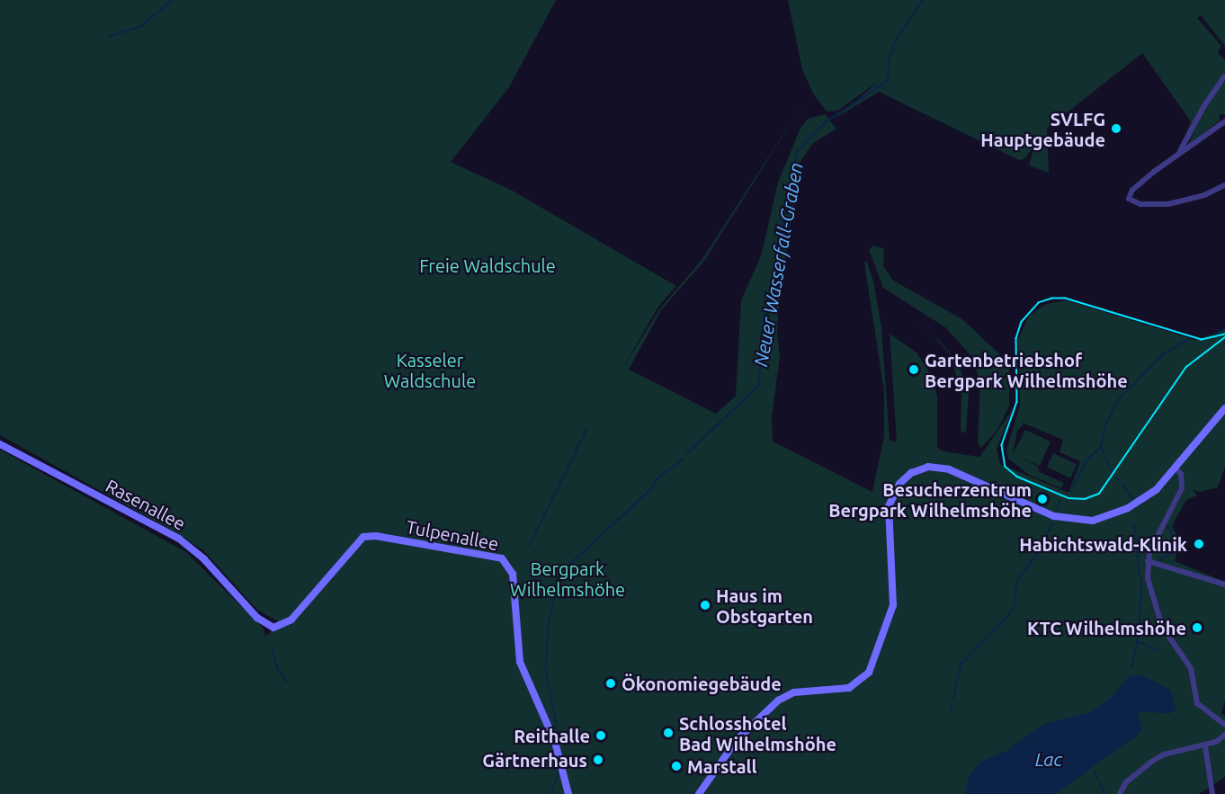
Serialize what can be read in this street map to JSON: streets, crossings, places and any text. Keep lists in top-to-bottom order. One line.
{"streets":{"main road":["Rasenallee","Tulpenallee"]},"crossings":[["Rasenallee","Tulpenallee"]],"water":["Neuer Wasserfall-Graben","Lac"],"parks":["Freie Waldschule","Kasseler Waldschule","Bergpark Wilhelmshöhe"],"places":["SVLFG Hauptgebäude","Gartenbetriebshof Bergpark Wilhelmshöhe","Besucherzentrum Bergpark Wilhelmshöhe","Habichtswald-Klinik","Haus im Obstgarten","KTC Wilhelmshöhe","Ökonomiegebäude","Schlosshotel Bad Wilhelmshöhe","Reithalle","Gärtnerhaus","Marstall"]}
